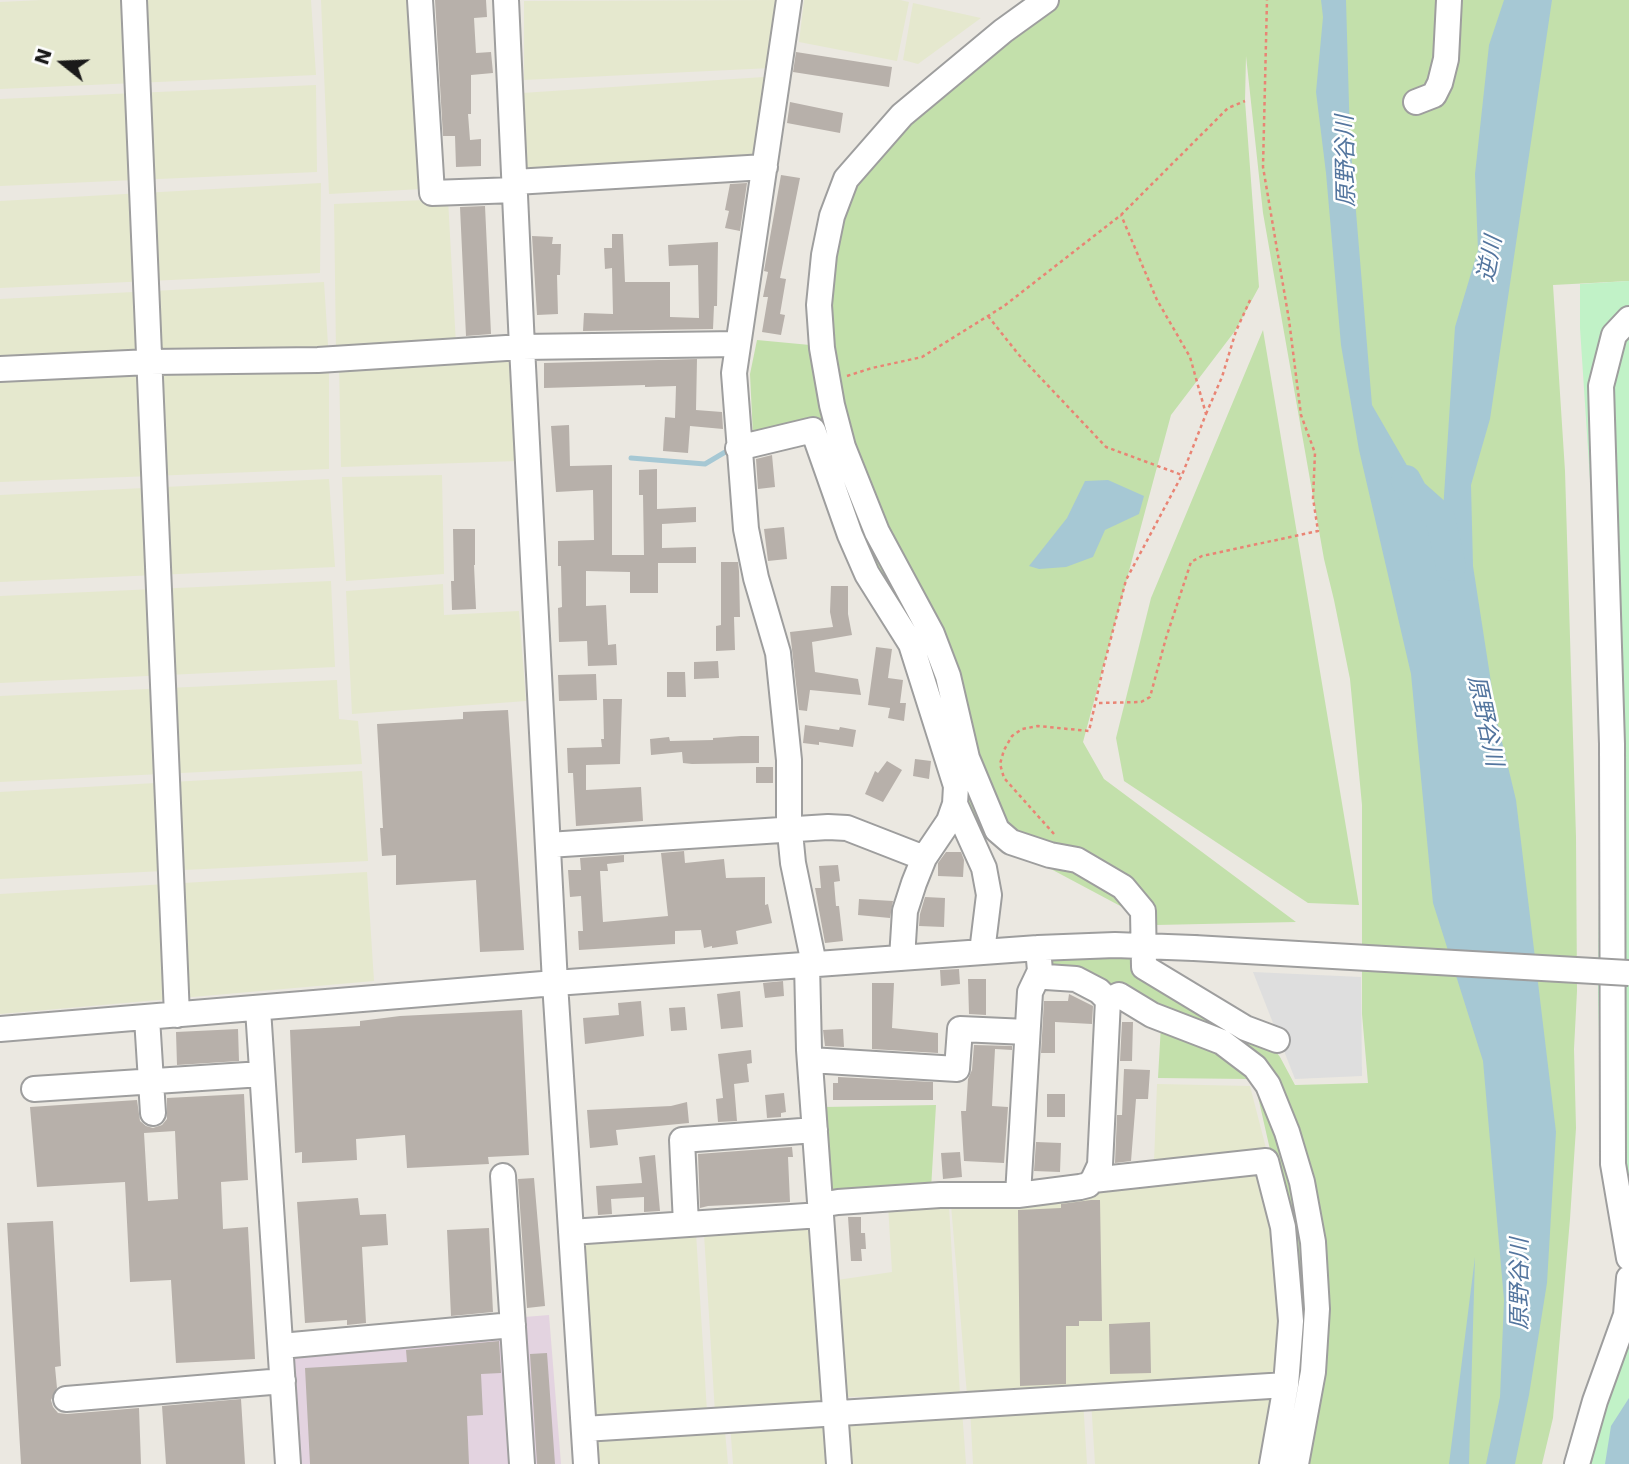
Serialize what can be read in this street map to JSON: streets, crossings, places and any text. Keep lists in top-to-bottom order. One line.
{"water":["原野谷川","逆川"],"north":"left"}
